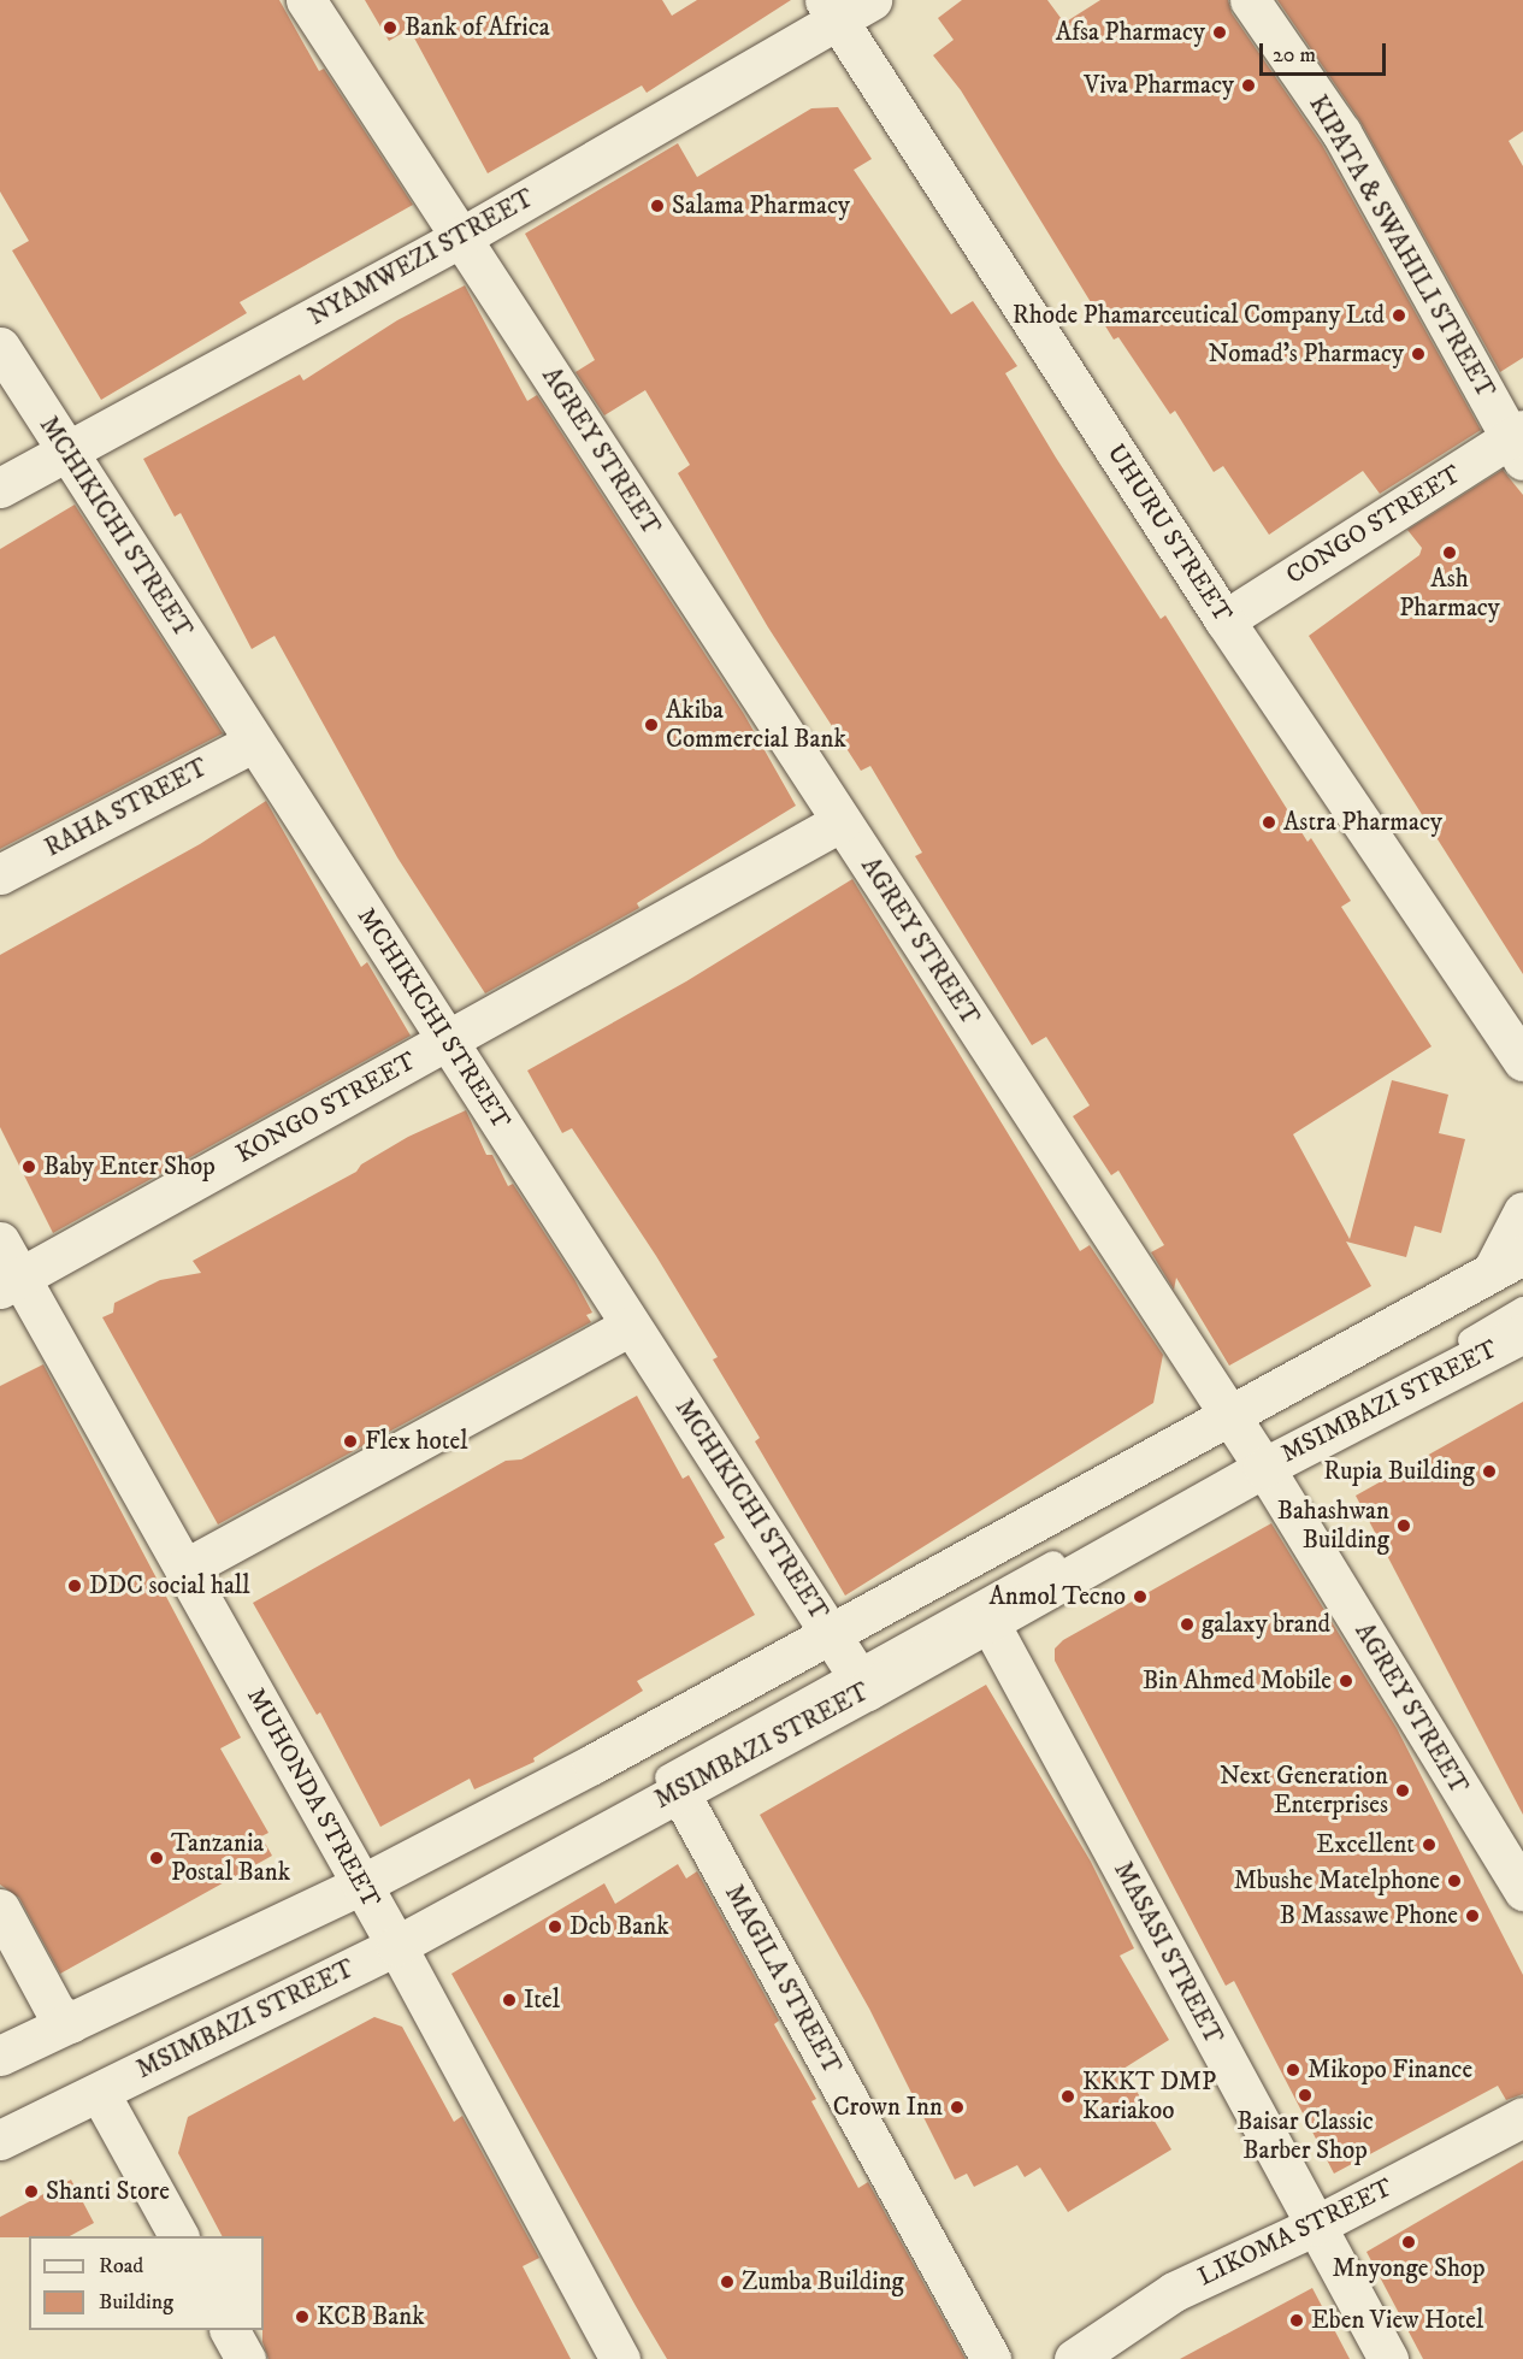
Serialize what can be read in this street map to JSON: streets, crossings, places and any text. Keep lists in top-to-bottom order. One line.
{"streets":{"street":["KIPATA & SWAHILI STREET","NYAMWEZI STREET","AGREY STREET","CONGO STREET","MCHIKICHI STREET","UHURU STREET","RAHA STREET","KONGO STREET","MSIMBAZI STREET","MUHONDA STREET","MASASI STREET","MAGILA STREET","LIKOMA STREET"]},"crossings":[["KIPATA & SWAHILI STREET","CONGO STREET"],["NYAMWEZI STREET","AGREY STREET"],["NYAMWEZI STREET","MCHIKICHI STREET"],["NYAMWEZI STREET","UHURU STREET"],["AGREY STREET","KONGO STREET"],["AGREY STREET","MSIMBAZI STREET"],["CONGO STREET","UHURU STREET"],["MCHIKICHI STREET","RAHA STREET"],["MCHIKICHI STREET","KONGO STREET"],["MCHIKICHI STREET","MSIMBAZI STREET"],["KONGO STREET","MUHONDA STREET"],["MSIMBAZI STREET","MUHONDA STREET"],["MSIMBAZI STREET","MASASI STREET"],["MSIMBAZI STREET","MAGILA STREET"],["MASASI STREET","LIKOMA STREET"]],"places":["Bank of Africa","Afsa Pharmacy","Viva Pharmacy","Salama Pharmacy","Rhode Phamarceutical Company Ltd","Nomad's Pharmacy","Ash Pharmacy","Akiba Commercial Bank","Astra Pharmacy","Baby Enter Shop","Flex hotel","Rupia Building","Bahashwan Building","DDC social hall","Anmol Tecno","galaxy brand","Bin Ahmed Mobile","Next Generation Enterprises","Excellent","Tanzania Postal Bank","Mbushe Matelphone","B Massawe Phone","Dcb Bank","Itel","Mikopo Finance","Baisar Classic Barber Shop","KKKT DMP Kariakoo","Crown Inn","Shanti Store","Mnyonge Shop","Zumba Building","KCB Bank","Eben View Hotel"],"legend":["Road","Building"],"scale_bar":"20 m"}
